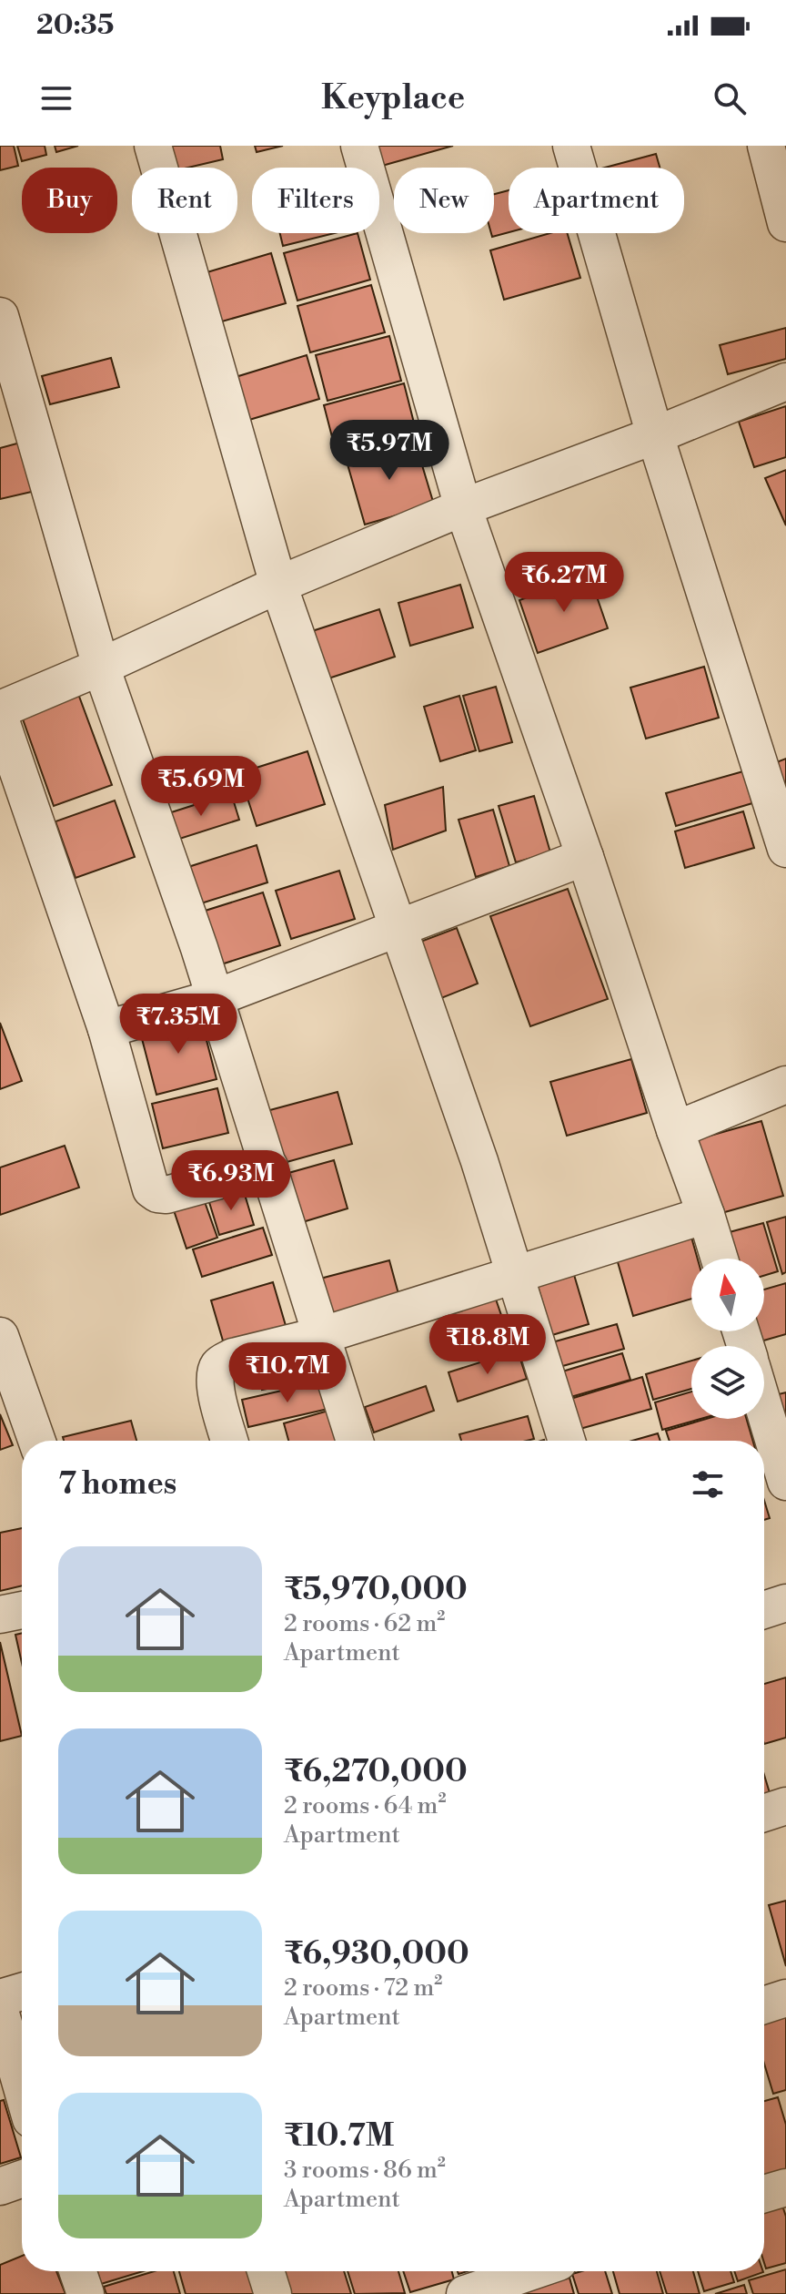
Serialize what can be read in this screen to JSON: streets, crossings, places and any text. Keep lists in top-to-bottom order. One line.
{"north":"top","page":{"status":"20:35","header":"Keyplace","chip":["Buy","Rent","Filters","New","Apartment"],"price":["₹5.97M","₹6.27M","₹5.69M","₹7.35M","₹6.93M","₹18.8M","₹10.7M"],"heading":"7 homes","list":[{"name":"₹5,970,000","note":"2 rooms · 62 m² · Apartment"},{"name":"₹6,270,000","note":"2 rooms · 64 m² · Apartment"},{"name":"₹6,930,000","note":"2 rooms · 72 m² · Apartment"},{"name":"₹10.7M","note":"3 rooms · 86 m² · Apartment"}]}}
